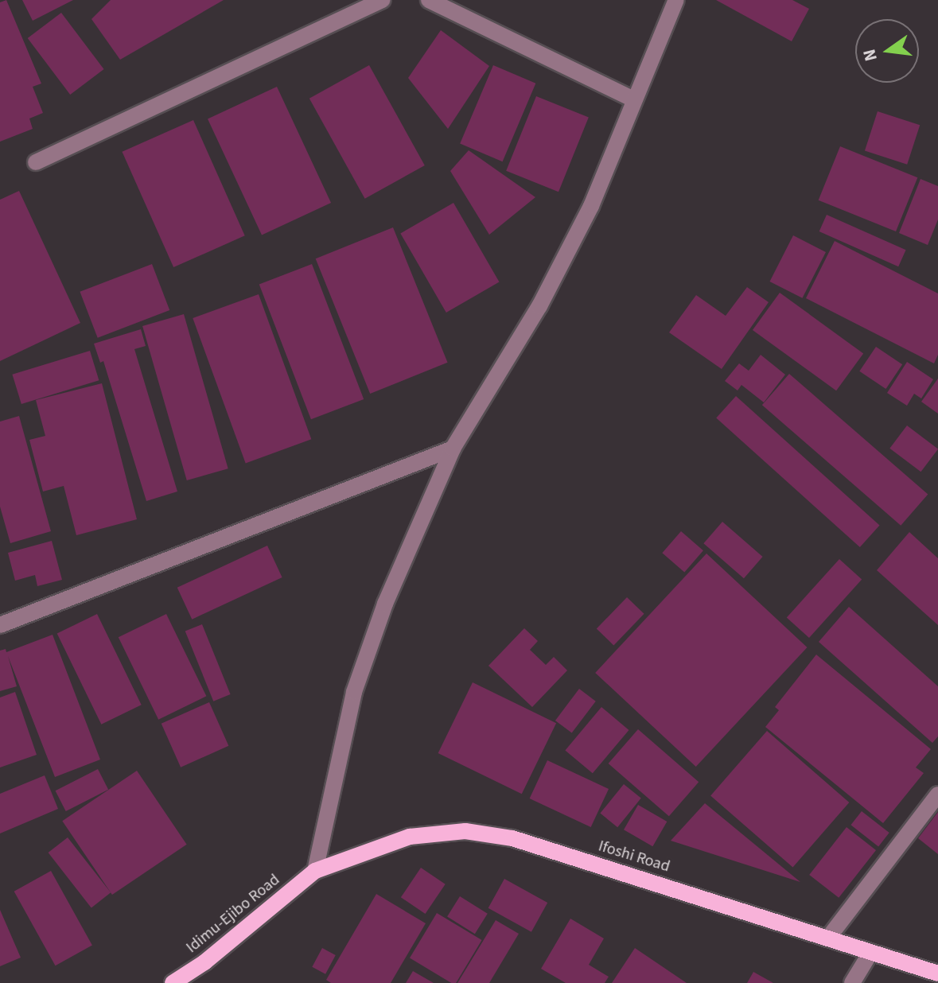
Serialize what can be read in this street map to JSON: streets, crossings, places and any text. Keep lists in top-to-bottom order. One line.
{"streets":{"main road":["Ifoshi Road","Idimu-Ejibo Road"]},"crossings":[["Ifoshi Road","Idimu-Ejibo Road"]],"north":"left"}
